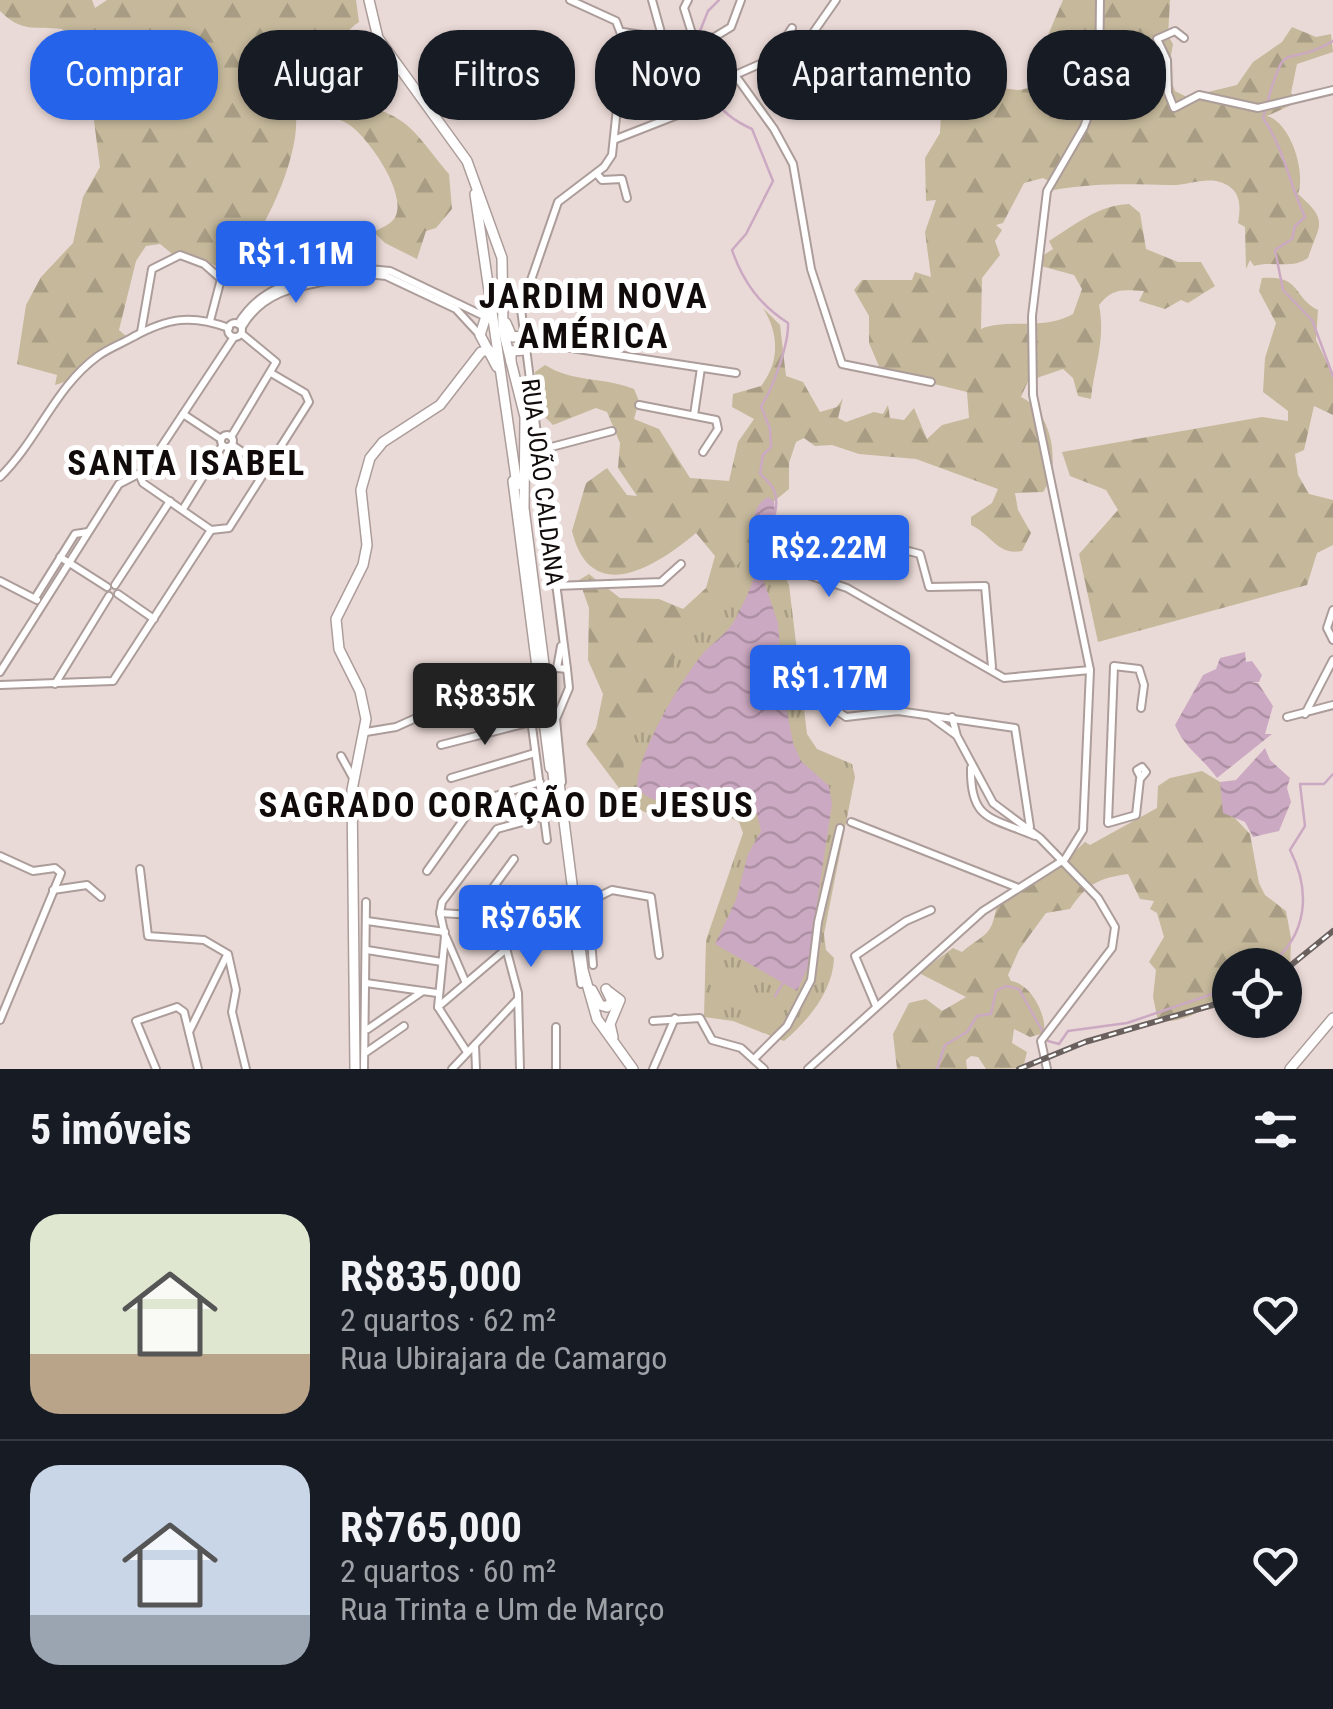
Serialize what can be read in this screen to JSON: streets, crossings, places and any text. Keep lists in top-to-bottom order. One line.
{"streets":{"street":["RUA JOÃO CALDANA"]},"districts":["JARDIM NOVA AMÉRICA","SANTA ISABEL","SAGRADO CORAÇÃO DE JESUS"],"page":{"chip":["Comprar","Alugar","Filtros","Novo","Apartamento","Casa"],"price":["R$1.11M","R$2.22M","R$1.17M","R$835K","R$765K"],"heading":"5 imóveis","list":[{"name":"R$835,000","note":"2 quartos · 62 m² · Rua Ubirajara de Camargo"},{"name":"R$765,000","note":"2 quartos · 60 m² · Rua Trinta e Um de Março"}]}}
